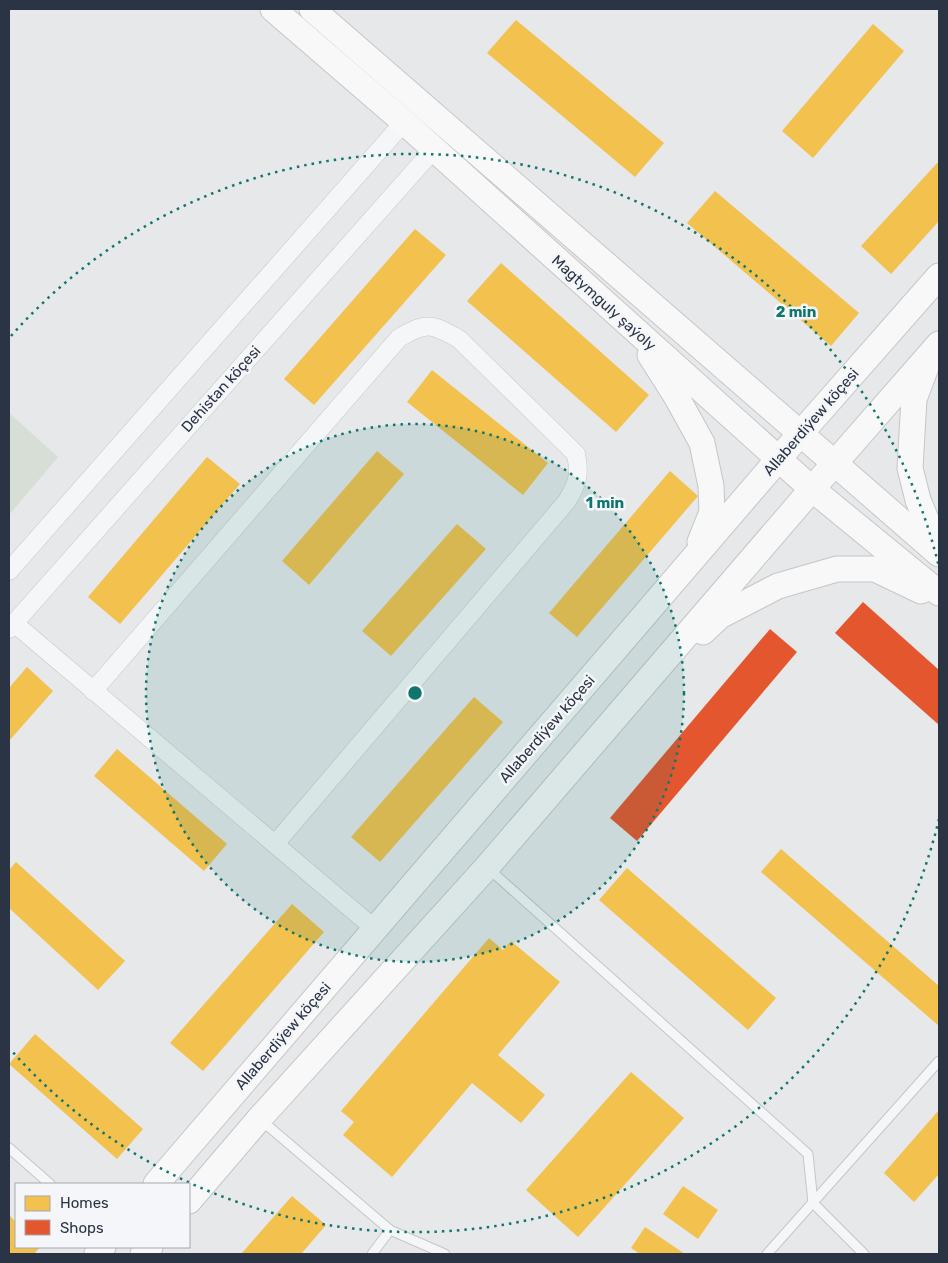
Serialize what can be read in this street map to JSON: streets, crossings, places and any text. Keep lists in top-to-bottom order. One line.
{"streets":{"street":["Magtymguly şaýoly","Dehistan köçesi","Allaberdiýew köçesi"]},"crossings":[["Magtymguly şaýoly","Dehistan köçesi"],["Magtymguly şaýoly","Allaberdiýew köçesi"]],"legend":["Homes","Shops"],"rings":["2 min","1 min"]}
